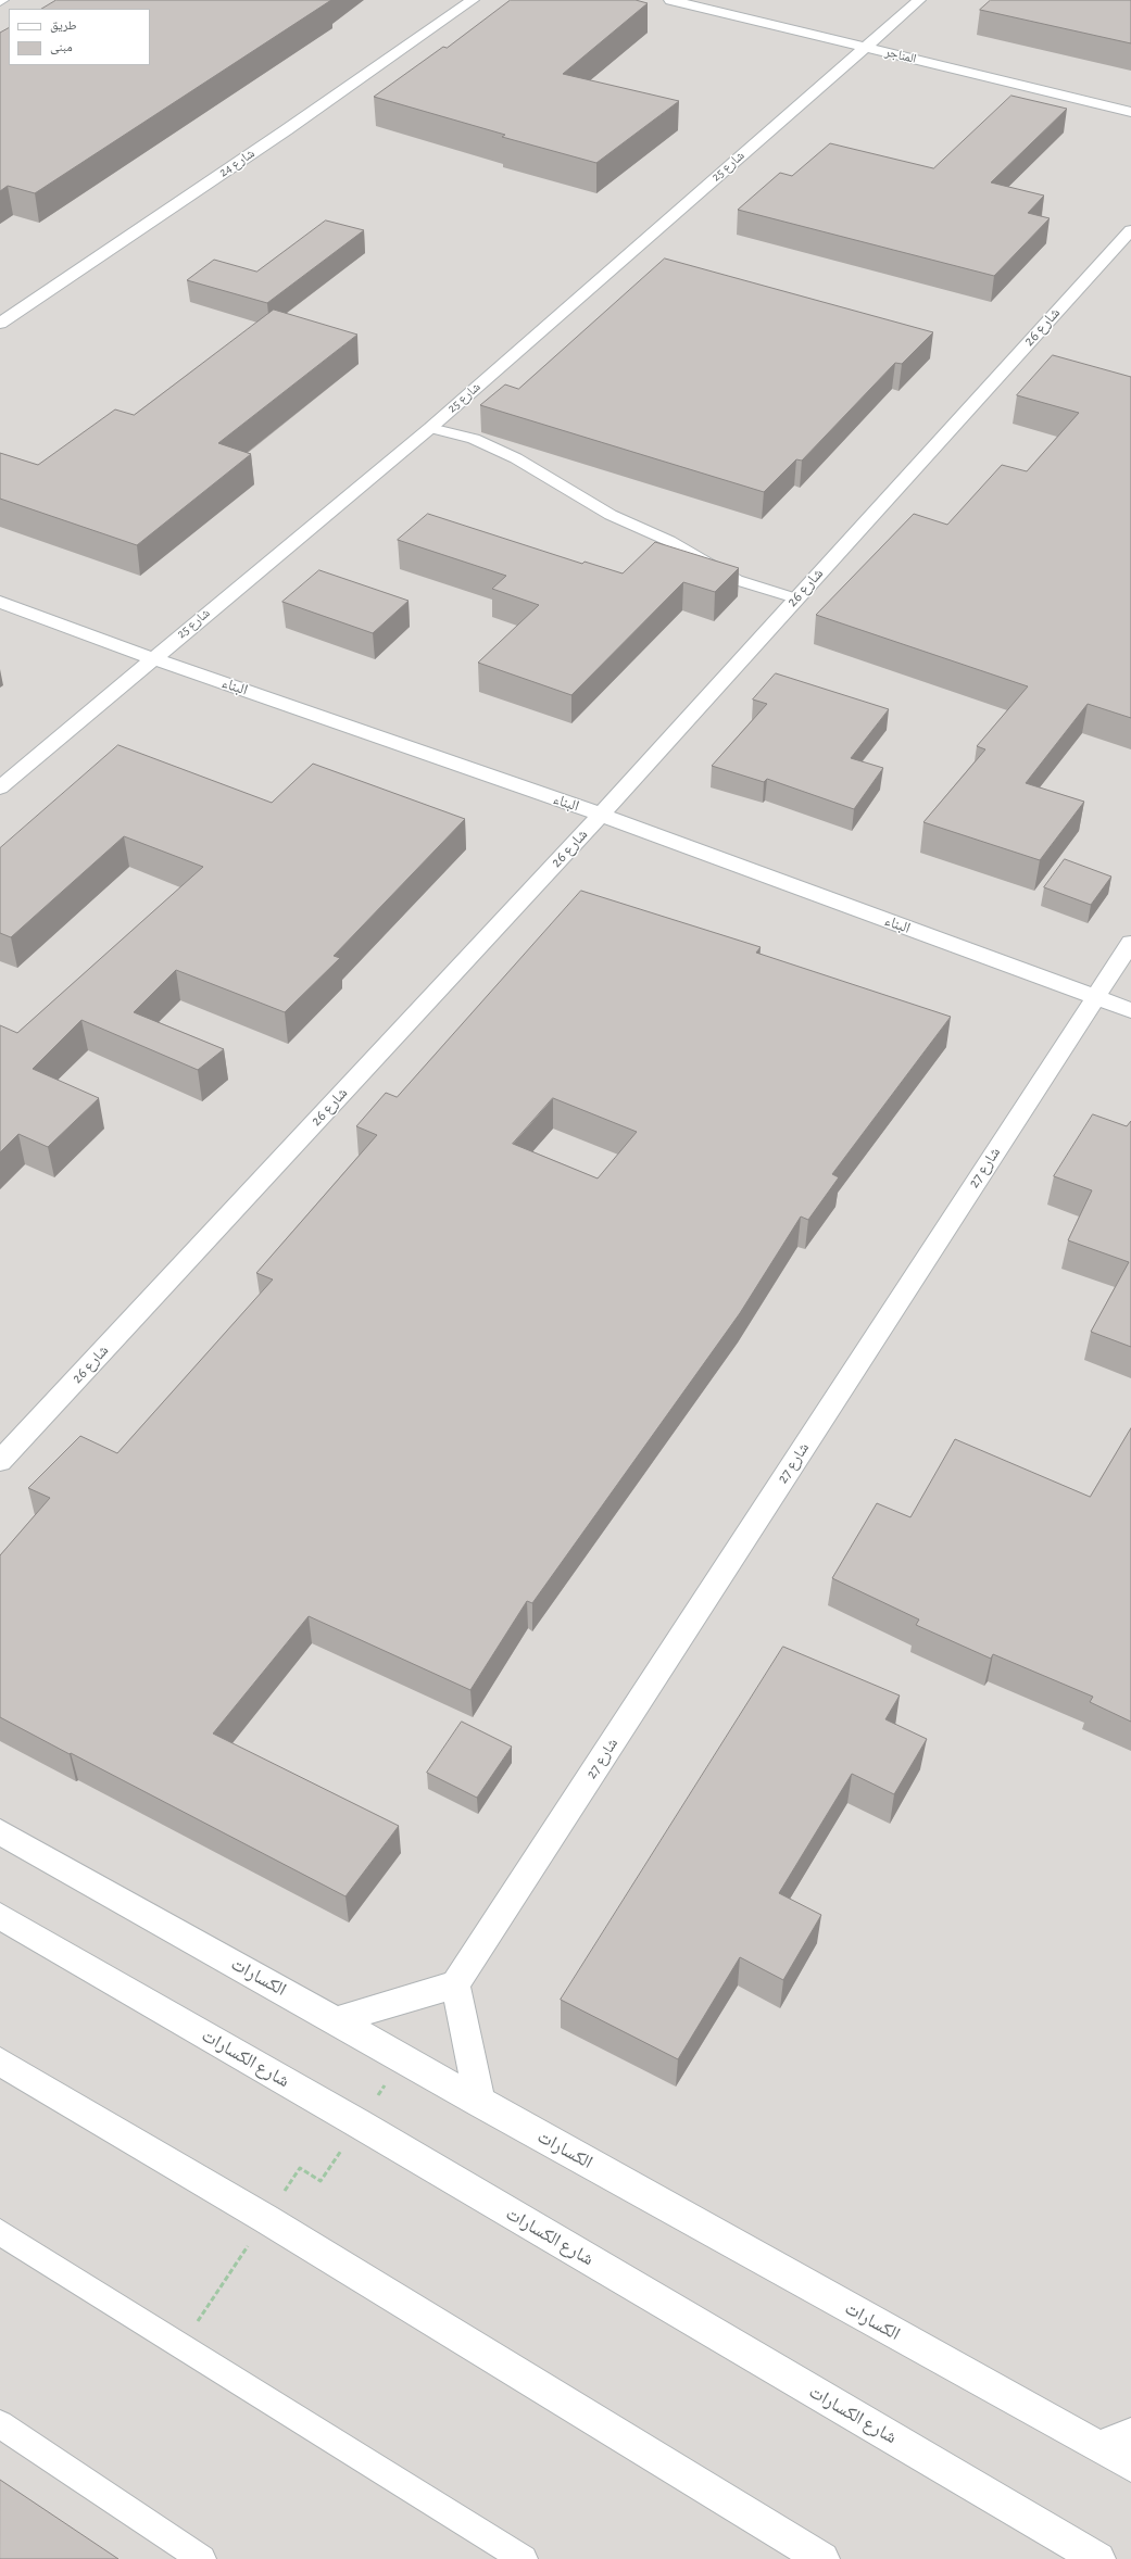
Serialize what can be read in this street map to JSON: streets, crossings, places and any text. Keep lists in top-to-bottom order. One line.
{"streets":{"street":["المناجر","شارع 24","شارع 25","شارع 26","البناء","شارع 27","الكسارات","شارع الكسارات"]},"crossings":[["المناجر","شارع 25"],["شارع 25","البناء"],["شارع 26","البناء"],["البناء","شارع 27"]],"legend":["طريق","مبنى"]}
